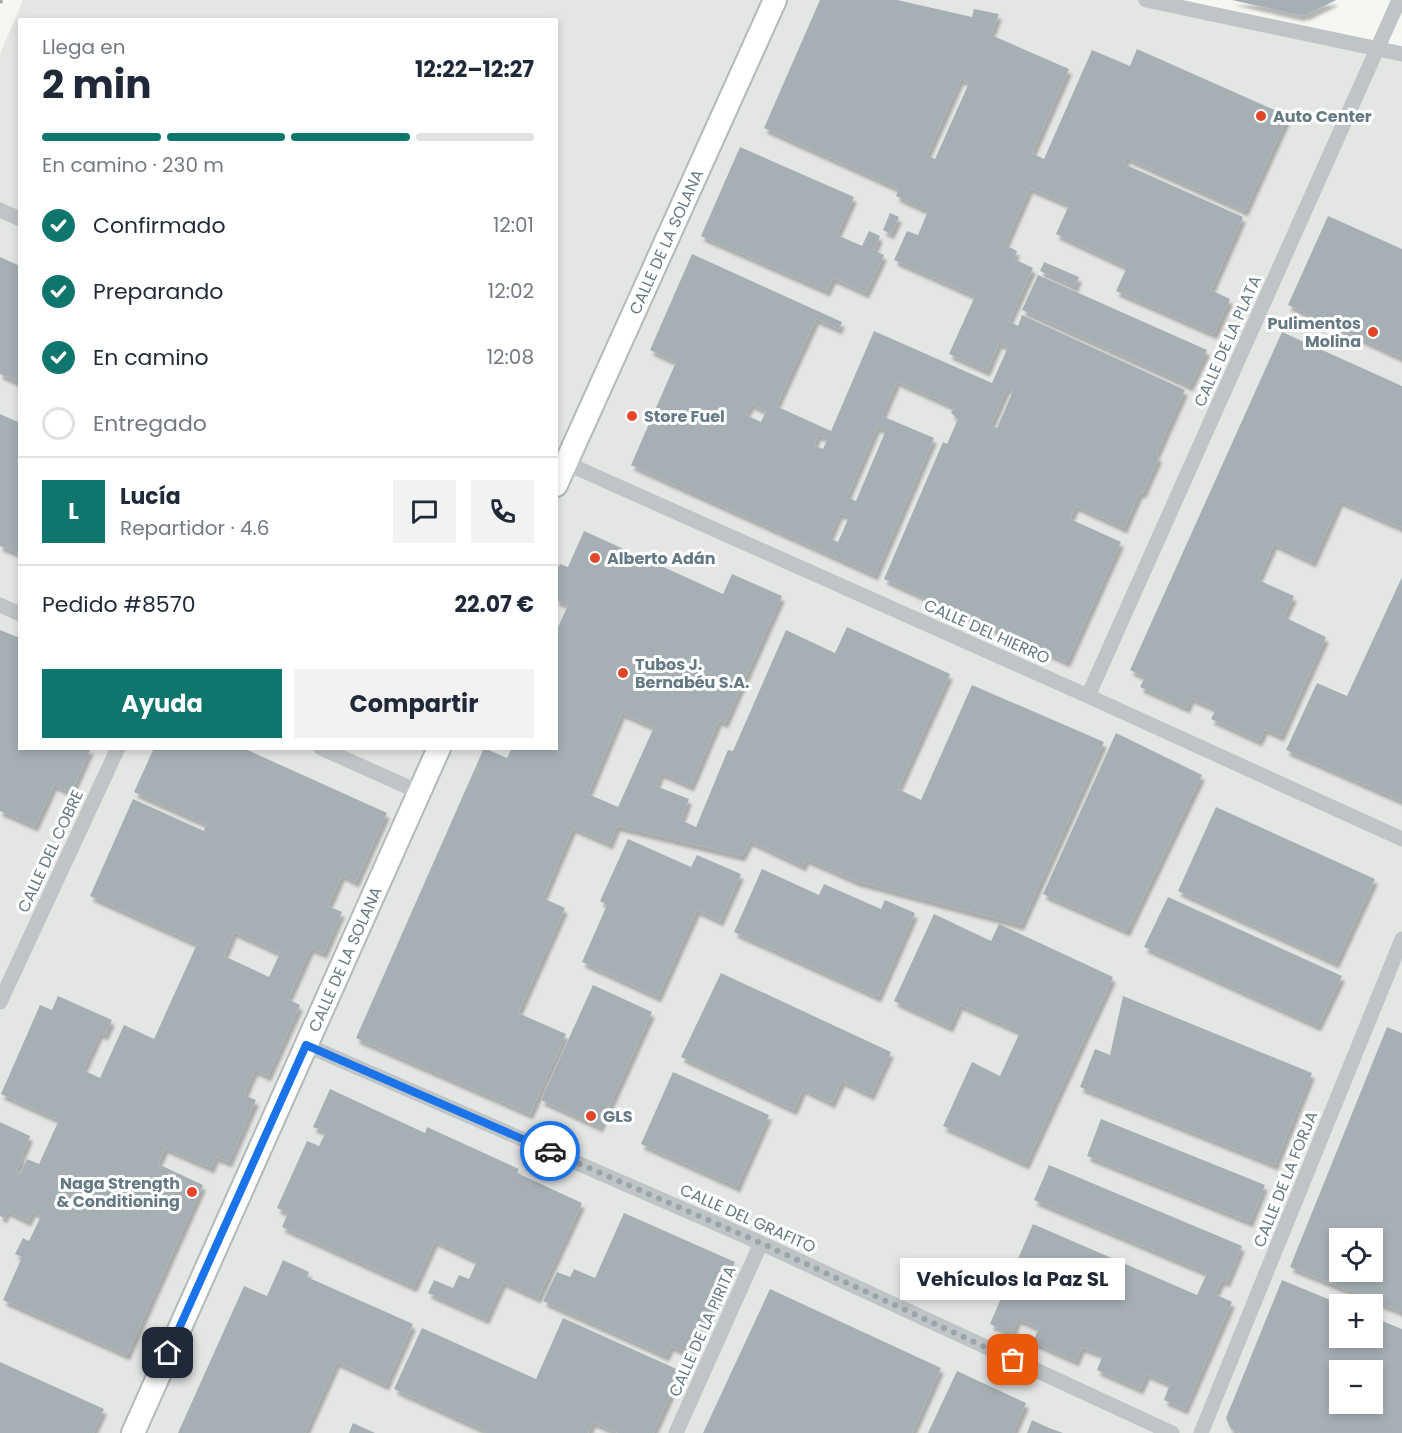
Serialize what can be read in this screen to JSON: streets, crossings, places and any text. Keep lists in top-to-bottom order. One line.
{"streets":{"street":["CALLE DE LA SOLANA","CALLE DE LA PLATA","CALLE DEL HIERRO","CALLE DEL COBRE","CALLE DE LA FORJA","CALLE DEL GRAFITO","CALLE DE LA PIRITA"]},"crossings":[["CALLE DE LA SOLANA","CALLE DEL HIERRO"],["CALLE DE LA SOLANA","CALLE DEL GRAFITO"],["CALLE DE LA PLATA","CALLE DEL HIERRO"],["CALLE DEL GRAFITO","CALLE DE LA PIRITA"]],"places":["Auto Center","Pulimentos Molina","Store Fuel","Alberto Adán","Tubos J. Bernabéu S.A.","GLS","Naga Strength & Conditioning","Vehículos la Paz SL"],"page":{"heading":["2 min","Llega en","12:22–12:27"],"panel":["Lucía","Repartidor · 4.6","Pedido #8570","22.07 €"],"bar":"En camino · 230 m","list":[["Confirmado","12:01"],["Preparando","12:02"],["En camino","12:08"],"Entregado"],"round":"L","buttons":["Ayuda","Compartir"],"map_buttons":["+","−"],"bubble":"Vehículos la Paz SL"}}
